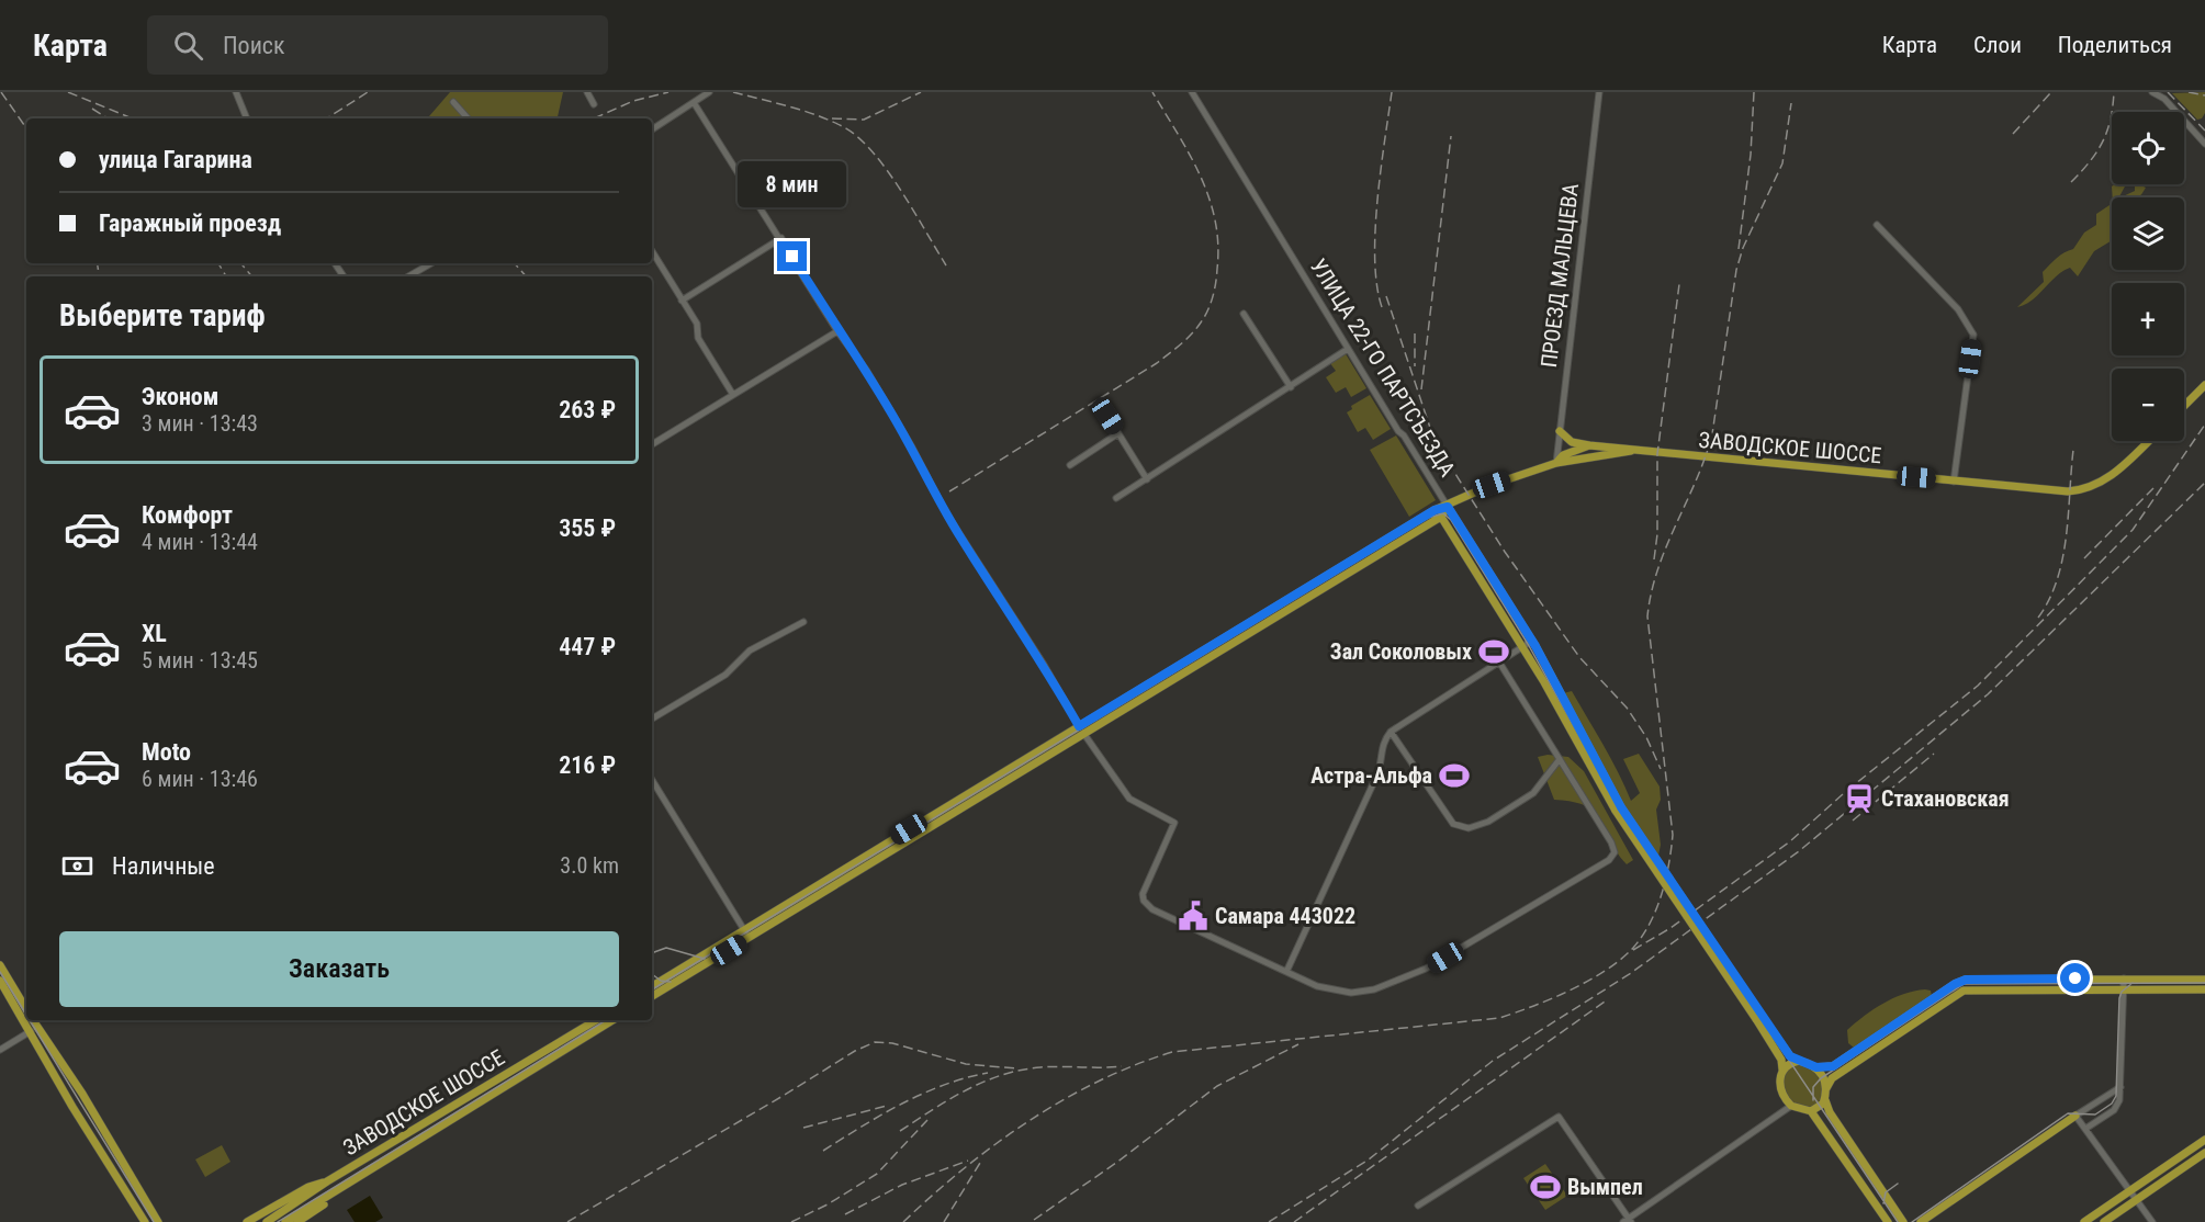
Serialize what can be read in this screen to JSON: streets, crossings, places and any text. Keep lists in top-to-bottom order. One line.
{"streets":{"main road":["УЛИЦА 22-ГО ПАРТСЪЕЗДА","ЗАВОДСКОЕ ШОССЕ"],"street":["ПРОЕЗД МАЛЬЦЕВА"]},"crossings":[["ПРОЕЗД МАЛЬЦЕВА","ЗАВОДСКОЕ ШОССЕ"],["УЛИЦА 22-ГО ПАРТСЪЕЗДА","ЗАВОДСКОЕ ШОССЕ"]],"places":{"sports":["Зал Соколовых","Астра-Альфа","Вымпел"],"station":["Стахановская"],"public building":["Самара 443022"]},"page":{"header":"Карта","search":"Поиск","nav":["Карта","Слои","Поделиться"],"map_buttons":["+","−"],"banner":["улица Гагарина","Гаражный проезд"],"bubble":"8 мин","heading":"Выберите тариф","list":[{"name":"Эконом","note":"3 мин · 13:43","value":"263 ₽"},{"name":"Комфорт","note":"4 мин · 13:44","value":"355 ₽"},{"name":"XL","note":"5 мин · 13:45","value":"447 ₽"},{"name":"Moto","note":"6 мин · 13:46","value":"216 ₽"}],"pay":["Наличные","3.0 km"],"buttons":"Заказать"}}
